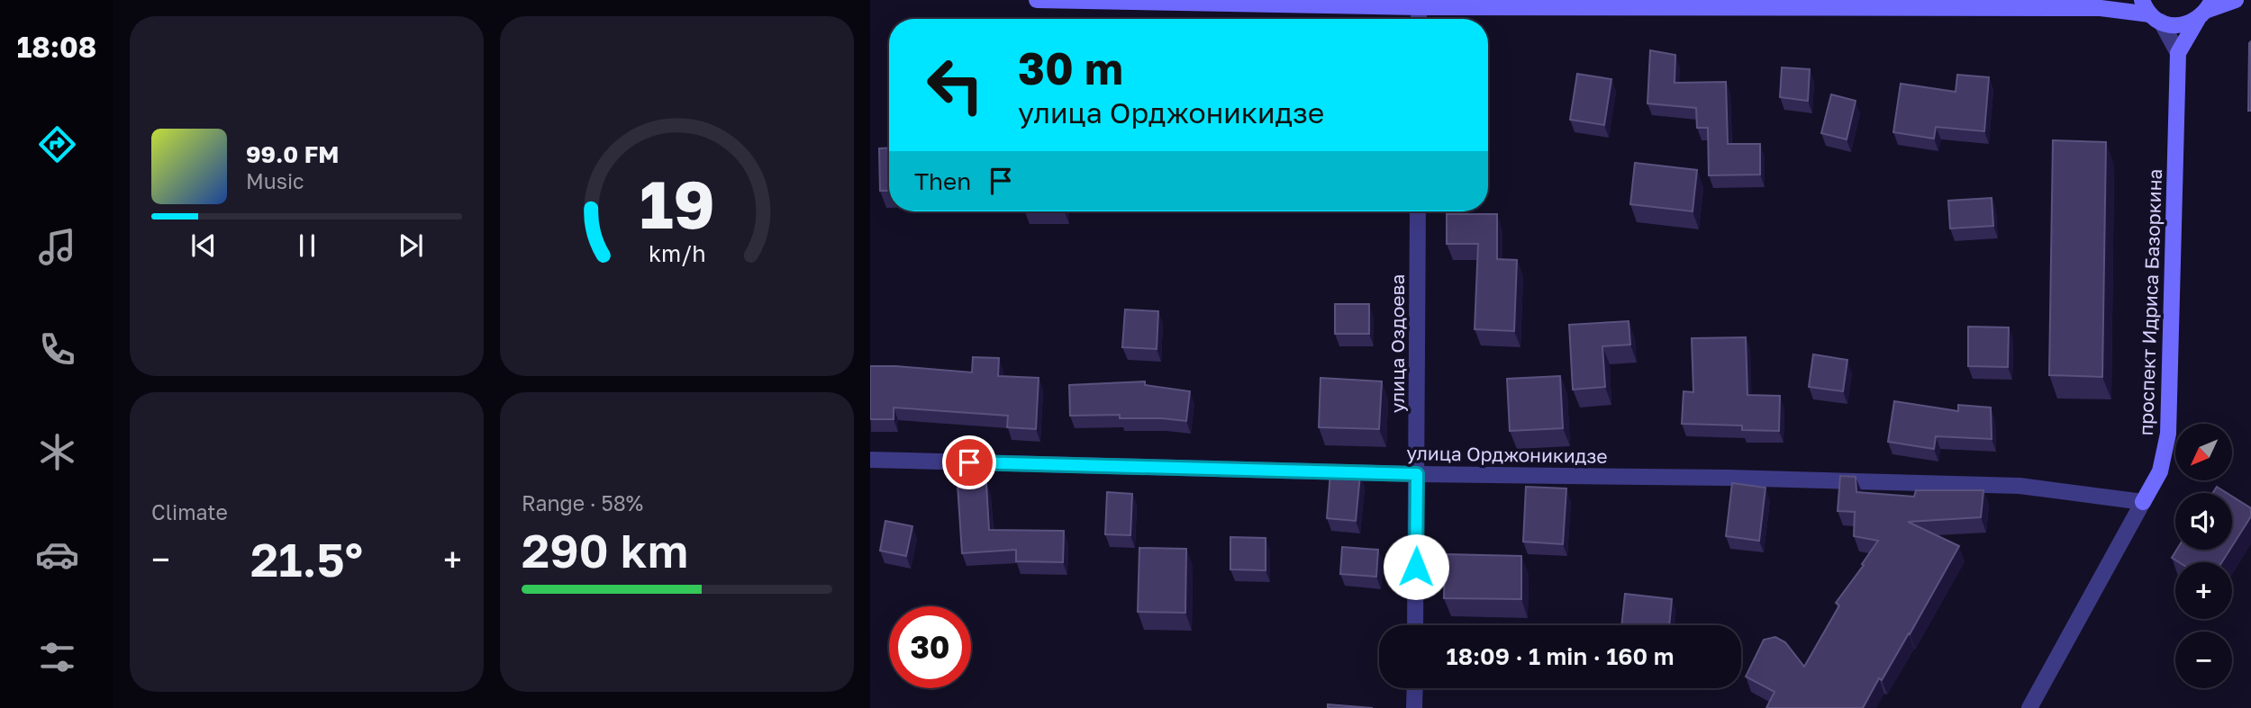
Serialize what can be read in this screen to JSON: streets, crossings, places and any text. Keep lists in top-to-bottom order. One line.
{"streets":{"main road":["проспект Идриса Базоркина"],"street":["улица Оздоева","улица Орджоникидзе"]},"crossings":[["проспект Идриса Базоркина","улица Орджоникидзе"],["улица Оздоева","улица Орджоникидзе"]],"north":"bottom left","page":{"tabs":"18:08","turn":["30 m","улица Орджоникидзе"],"song":["99.0 FM","Music"],"then":"Then","tile":["Climate",["Range · 58%","290 km"]],"map_buttons":["+","−"],"heat":["−","21.5°","+"],"limit":"30","trip":"18:09 · 1 min · 160 m","gauge":["19","km/h"]}}
